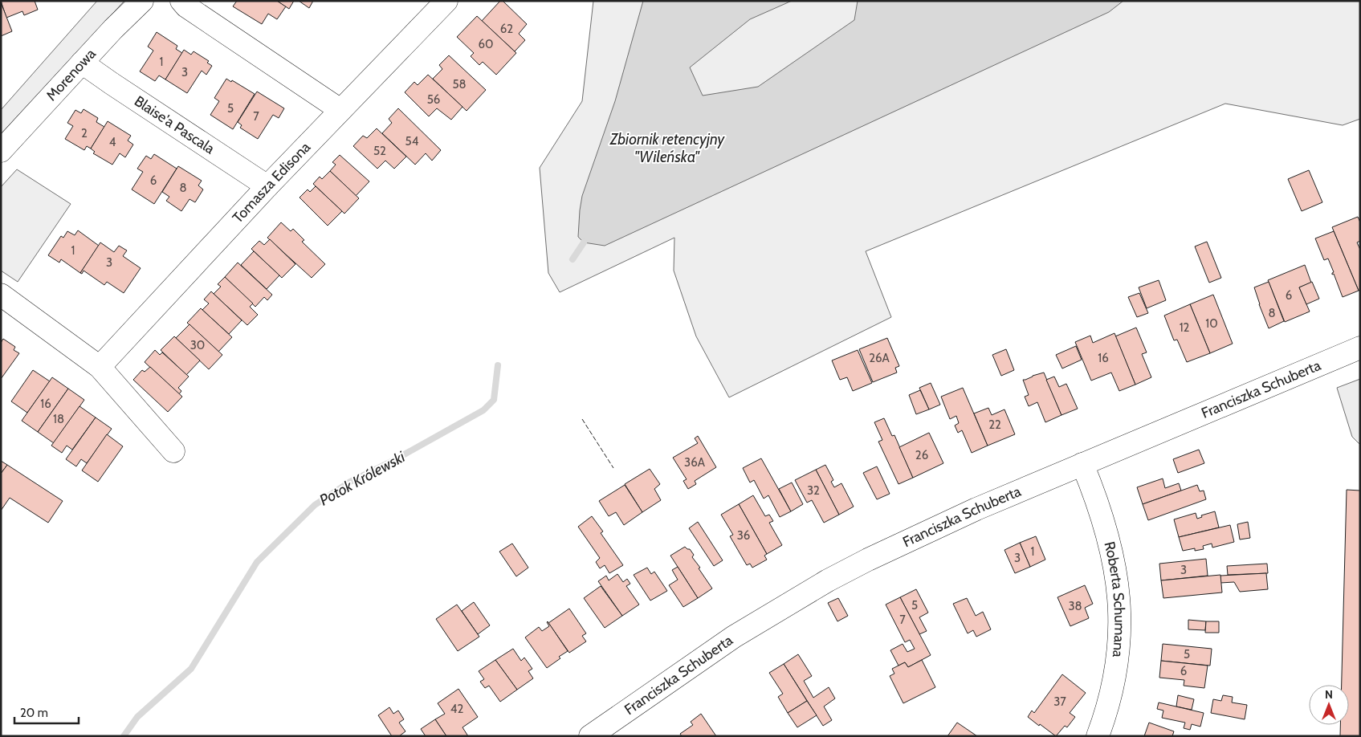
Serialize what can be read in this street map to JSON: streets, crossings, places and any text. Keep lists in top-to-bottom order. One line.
{"streets":{"street":["Morenowa","Blaise'a Pascala","Tomasza Edisona","Franciszka Schuberta","Roberta Schumana"]},"crossings":[["Morenowa","Blaise'a Pascala"],["Blaise'a Pascala","Tomasza Edisona"],["Franciszka Schuberta","Roberta Schumana"]],"water":["Zbiornik retencyjny \"Wileńska\"","Potok Królewski"],"house_numbers":["62","60","1","3","58","56","5","7","2","54","4","52","6","8","1","3","6","8","10","12","30","26A","16","16","18","22","26","36A","32","36","1","3","3","5","38","7","5","6","37","42"],"scale_bar":"20 m","north":"top"}
